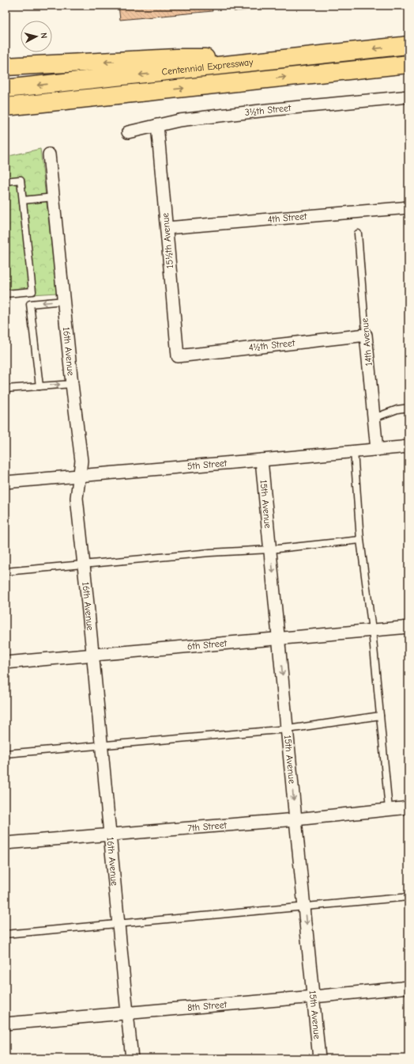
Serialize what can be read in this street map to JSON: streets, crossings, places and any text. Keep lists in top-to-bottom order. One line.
{"streets":{"highway":["Centennial Expressway"],"street":["3½th Street","4th Street","15½th Avenue","14th Avenue","4½th Street","16th Avenue","5th Street","15th Avenue","6th Street","7th Street","8th Street"]},"crossings":[["3½th Street","15½th Avenue"],["4th Street","15½th Avenue"],["15½th Avenue","4½th Street"],["14th Avenue","4½th Street"],["14th Avenue","5th Street"],["16th Avenue","5th Street"],["16th Avenue","6th Street"],["16th Avenue","7th Street"],["16th Avenue","8th Street"],["5th Street","15th Avenue"],["15th Avenue","6th Street"],["15th Avenue","7th Street"],["15th Avenue","8th Street"]],"one_way":["15th Avenue"],"north":"right"}
